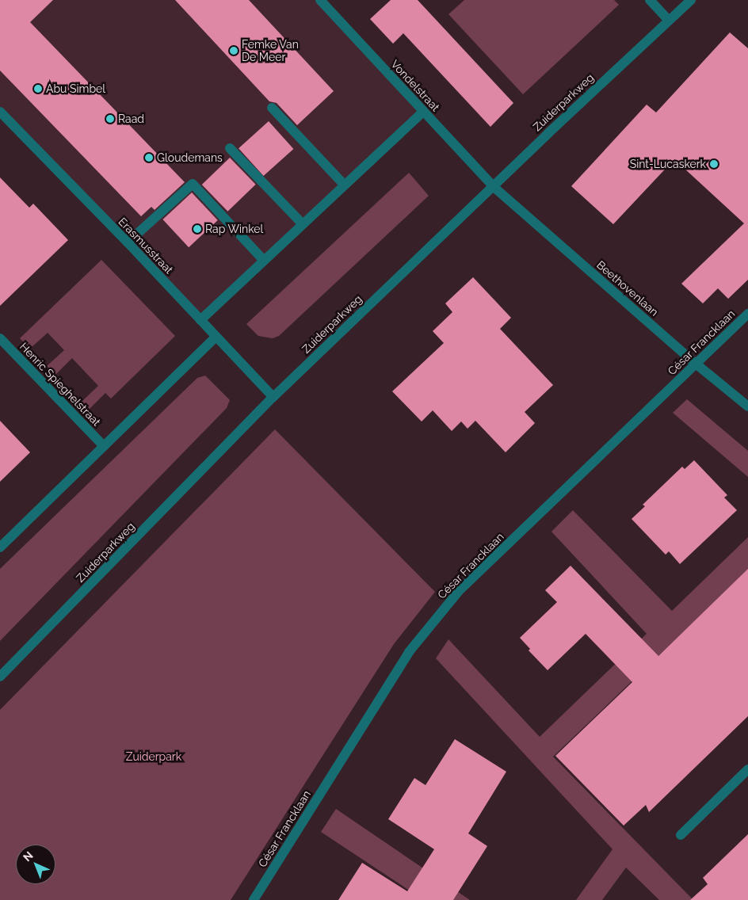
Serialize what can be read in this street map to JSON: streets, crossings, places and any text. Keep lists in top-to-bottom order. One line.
{"streets":{"street":["Vondelstraat","Zuiderparkweg","Erasmusstraat","Beethovenlaan","César Francklaan","Henric Spieghelstraat"]},"crossings":[["Vondelstraat","Zuiderparkweg"],["Vondelstraat","Beethovenlaan"],["Zuiderparkweg","Erasmusstraat"],["Zuiderparkweg","Beethovenlaan"],["Beethovenlaan","César Francklaan"]],"parks":["Zuiderpark"],"places":["Femke Van De Meer","Abu Simbel","Raad","Gloudemans","Sint-Lucaskerk","Rap Winkel"],"north":"top left"}
